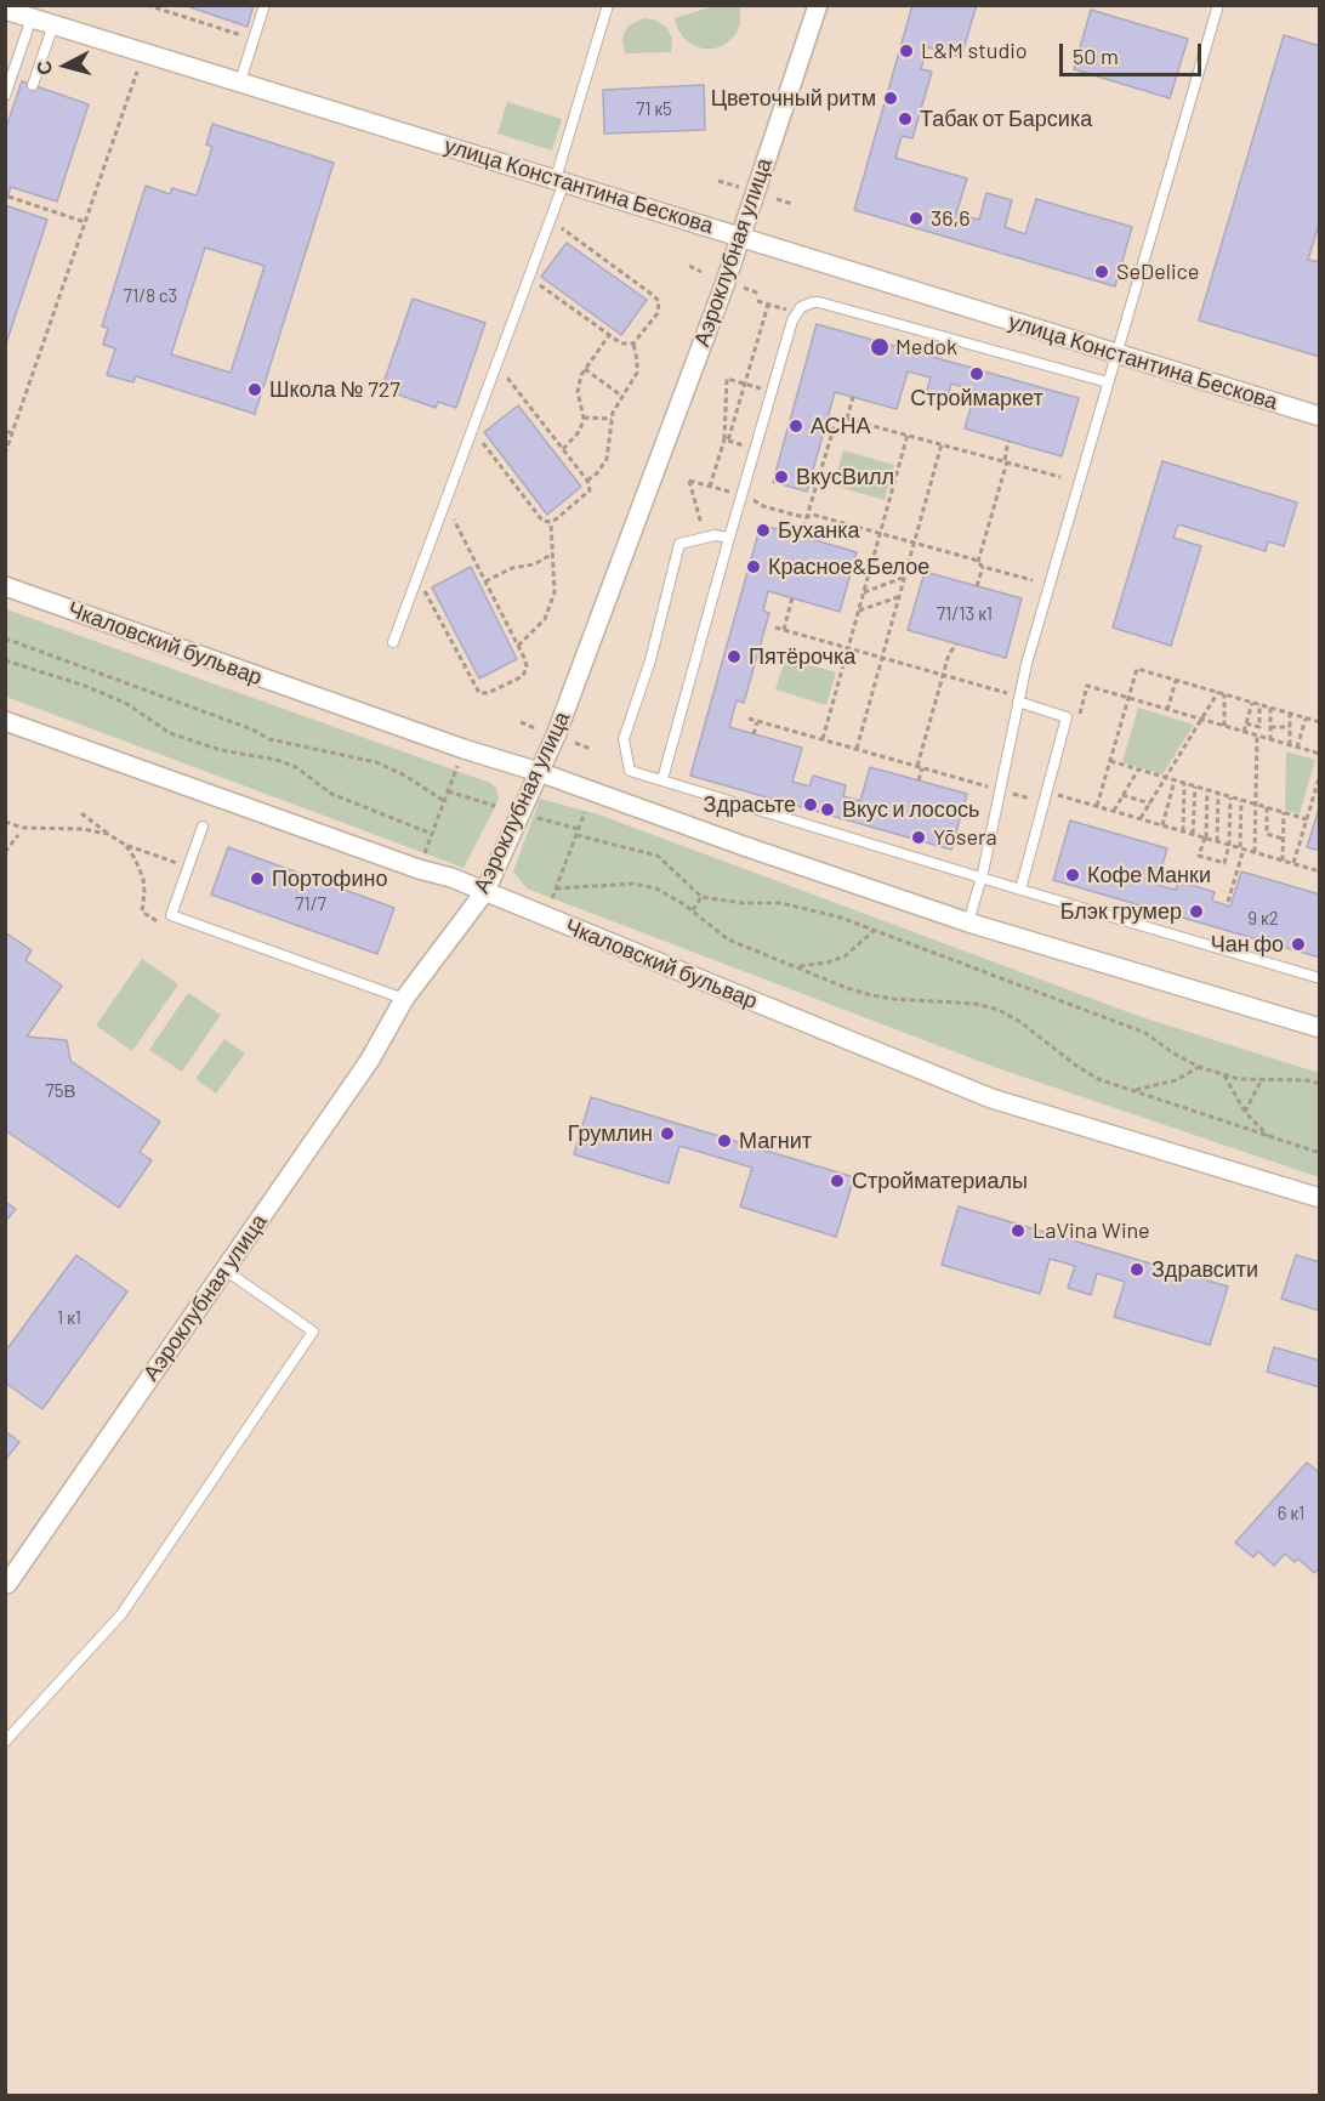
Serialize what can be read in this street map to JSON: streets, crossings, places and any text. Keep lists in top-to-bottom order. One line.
{"streets":{"street":["улица Константина Бескова","Аэроклубная улица","Чкаловский бульвар"]},"crossings":[["улица Константина Бескова","Аэроклубная улица"],["Аэроклубная улица","Чкаловский бульвар"]],"places":["L&M studio","Цветочный ритм","Табак от Барсика","36,6","SeDelice","Medok","Строймаркет","Школа № 727","АСНА","ВкусВилл","Буханка","Красное&Белое","Пятёрочка","Здрасьте","Вкус и лосось","Yōsera","Кофе Манки","Портофино","Блэк грумер","Чан фо","Грумлин","Магнит","Стройматериалы","LaVina Wine","Здравсити"],"house_numbers":["71 к5","71/8 с3","71/13 к1","71/7","9 к2","75В","1 к1","6 к1"],"scale_bar":"50 m","north":"left"}
